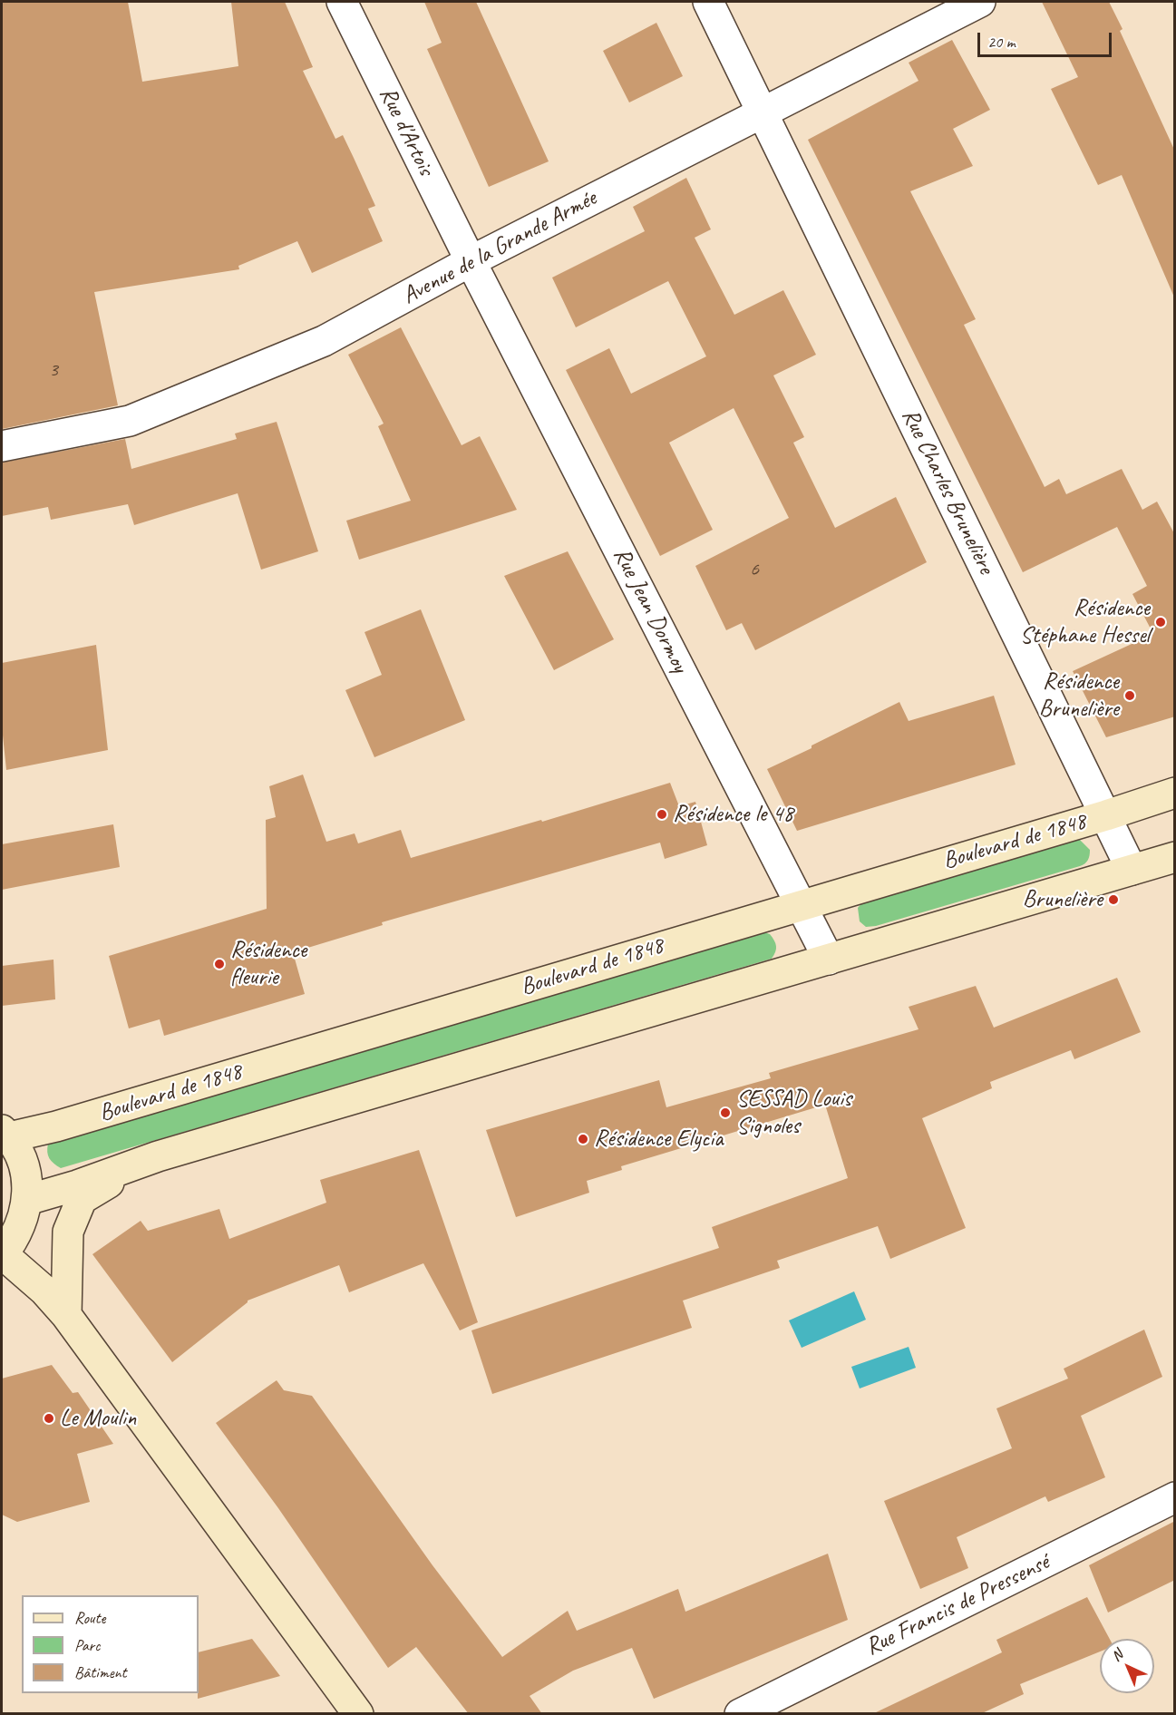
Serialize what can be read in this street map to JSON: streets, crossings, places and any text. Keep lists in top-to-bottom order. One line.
{"streets":{"street":["Rue d'Artois","Avenue de la Grande Armée","Rue Charles Brunelière","Rue Jean Dormoy","Boulevard de 1848","Rue Francis de Pressensé"]},"crossings":[["Rue d'Artois","Avenue de la Grande Armée"],["Rue d'Artois","Rue Jean Dormoy"],["Avenue de la Grande Armée","Rue Charles Brunelière"],["Avenue de la Grande Armée","Rue Jean Dormoy"],["Rue Charles Brunelière","Boulevard de 1848"],["Rue Jean Dormoy","Boulevard de 1848"]],"places":["Résidence Stéphane Hessel","Résidence Brunelière","Résidence le 48","Brunelière","Résidence fleurie","SESSAD Louis Signoles","Résidence Elycia","Le Moulin"],"house_numbers":["3","6"],"legend":["Route","Parc","Bâtiment"],"scale_bar":"20 m","north":"top left"}
